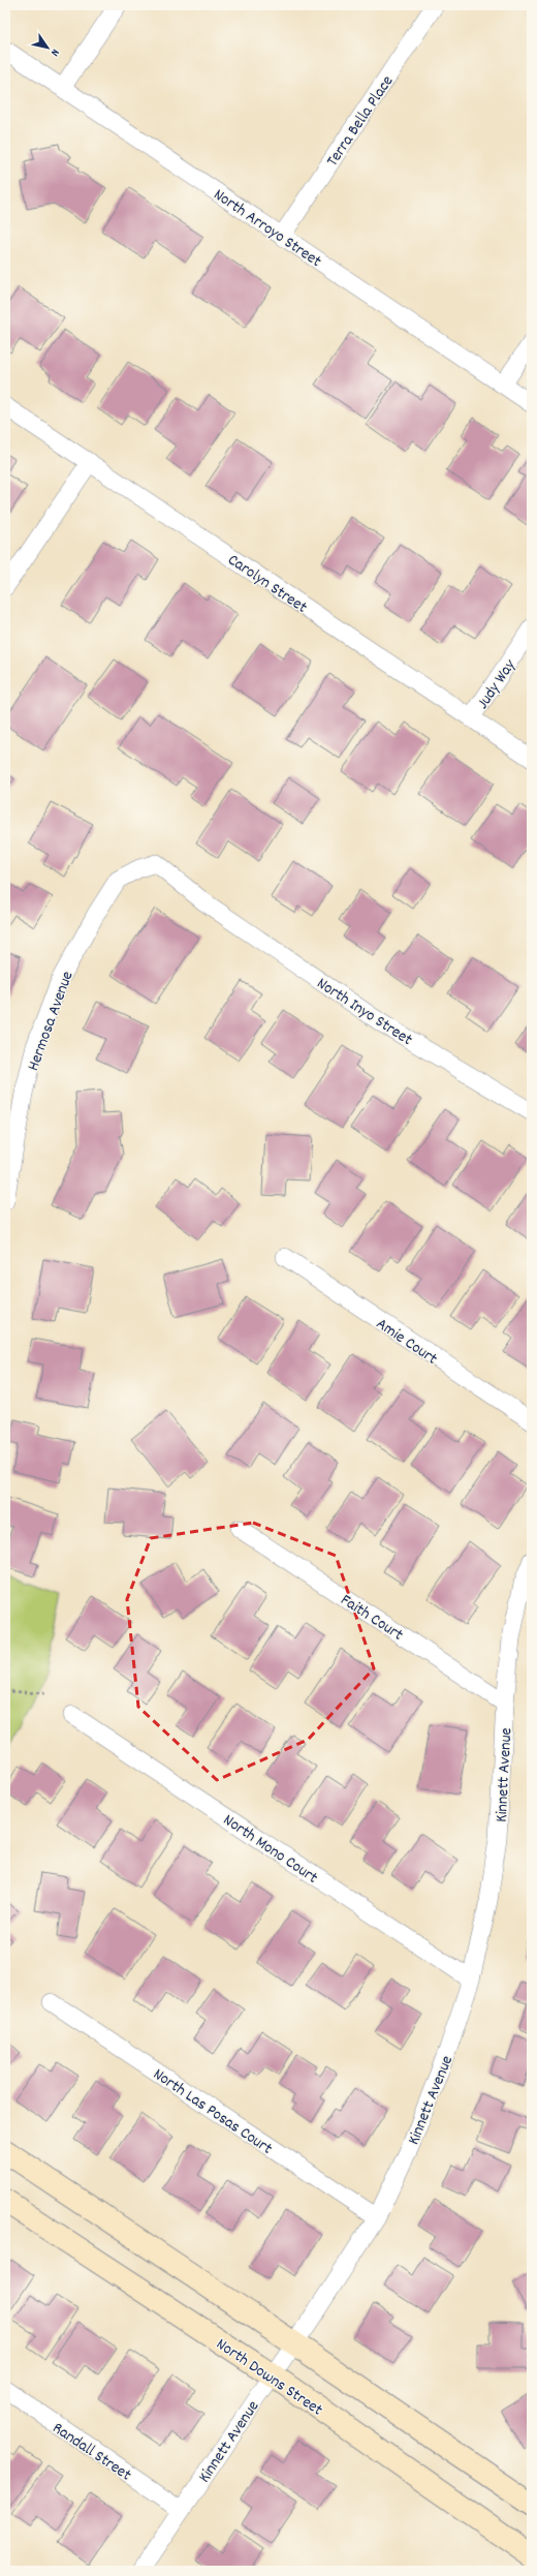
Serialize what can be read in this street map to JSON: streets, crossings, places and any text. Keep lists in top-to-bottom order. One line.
{"streets":{"street":["Terra Bella Place","North Arroyo Street","Carolyn Street","Judy Way","North Inyo Street","Hermosa Avenue","Amie Court","Faith Court","Kinnett Avenue","North Mono Court","North Las Posas Court","North Downs Street","Randall Street"]},"crossings":[["Terra Bella Place","North Arroyo Street"],["Carolyn Street","Judy Way"],["North Inyo Street","Hermosa Avenue"],["Faith Court","Kinnett Avenue"],["Kinnett Avenue","North Mono Court"],["Kinnett Avenue","North Las Posas Court"],["Kinnett Avenue","North Downs Street"],["Kinnett Avenue","Randall Street"]],"north":"bottom right"}
